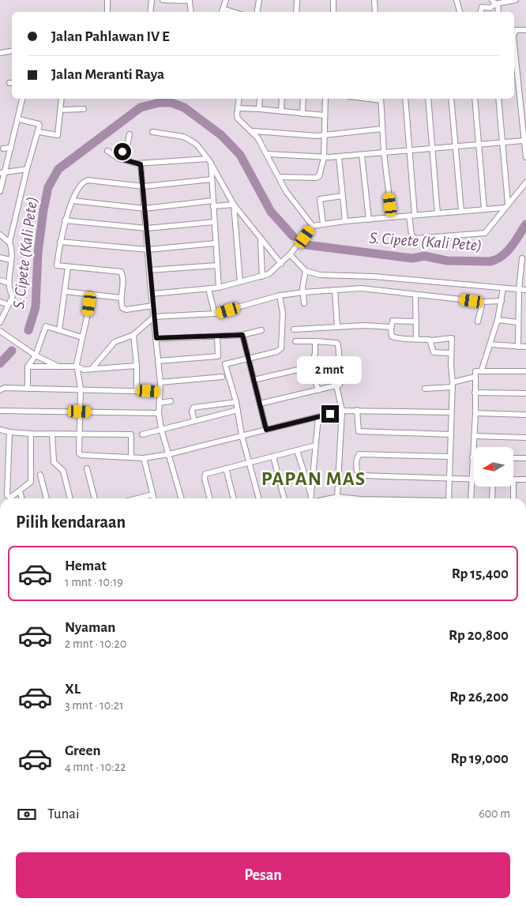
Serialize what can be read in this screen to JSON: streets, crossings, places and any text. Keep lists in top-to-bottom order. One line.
{"districts":["PAPAN MAS"],"water":["S. Cipete (Kali Pete)"],"north":"left","page":{"banner":["Jalan Pahlawan IV E","Jalan Meranti Raya"],"bubble":"2 mnt","heading":"Pilih kendaraan","list":[{"name":"Hemat","note":"1 mnt · 10:19","value":"Rp 15,400"},{"name":"Nyaman","note":"2 mnt · 10:20","value":"Rp 20,800"},{"name":"XL","note":"3 mnt · 10:21","value":"Rp 26,200"},{"name":"Green","note":"4 mnt · 10:22","value":"Rp 19,000"}],"pay":["Tunai","600 m"],"buttons":"Pesan"}}
